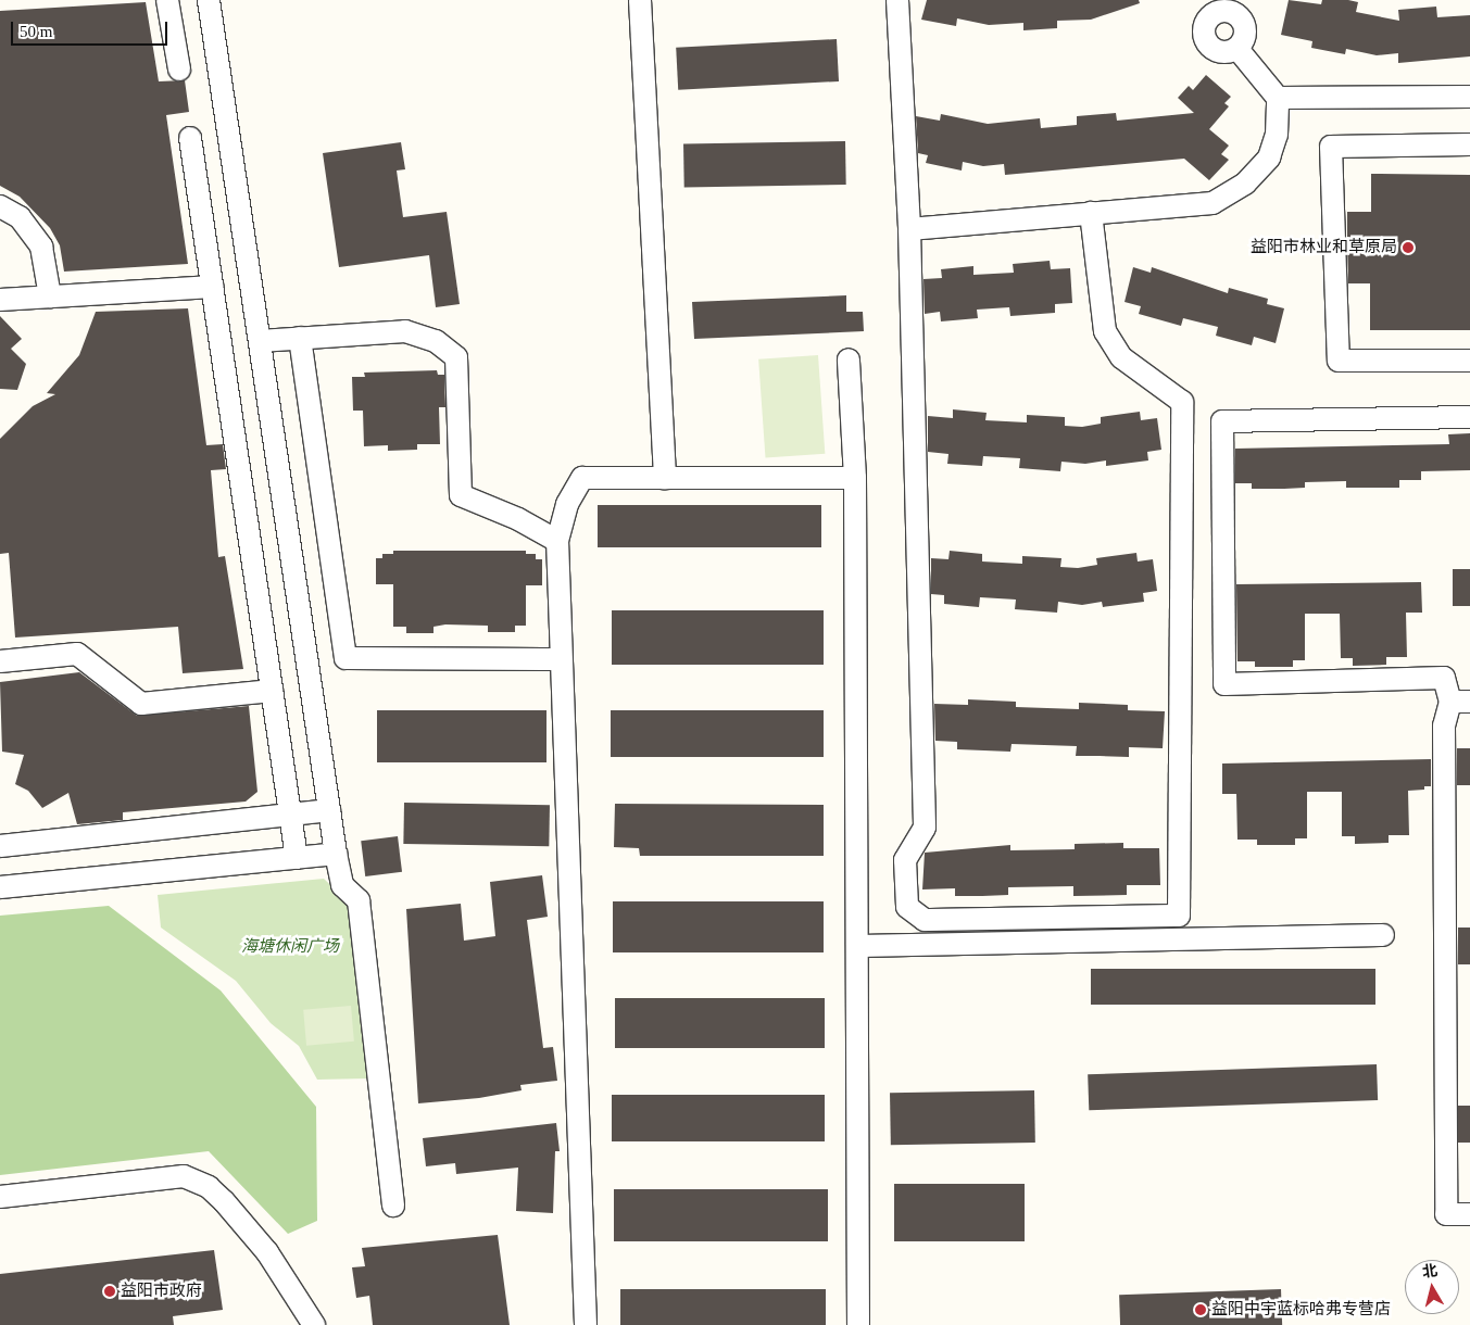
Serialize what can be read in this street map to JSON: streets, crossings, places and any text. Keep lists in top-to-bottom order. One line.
{"parks":["海塘休闲广场"],"places":["益阳市林业和草原局","益阳市政府","益阳中宇蓝标哈弗专营店"],"scale_bar":"50 m","north":"top"}
